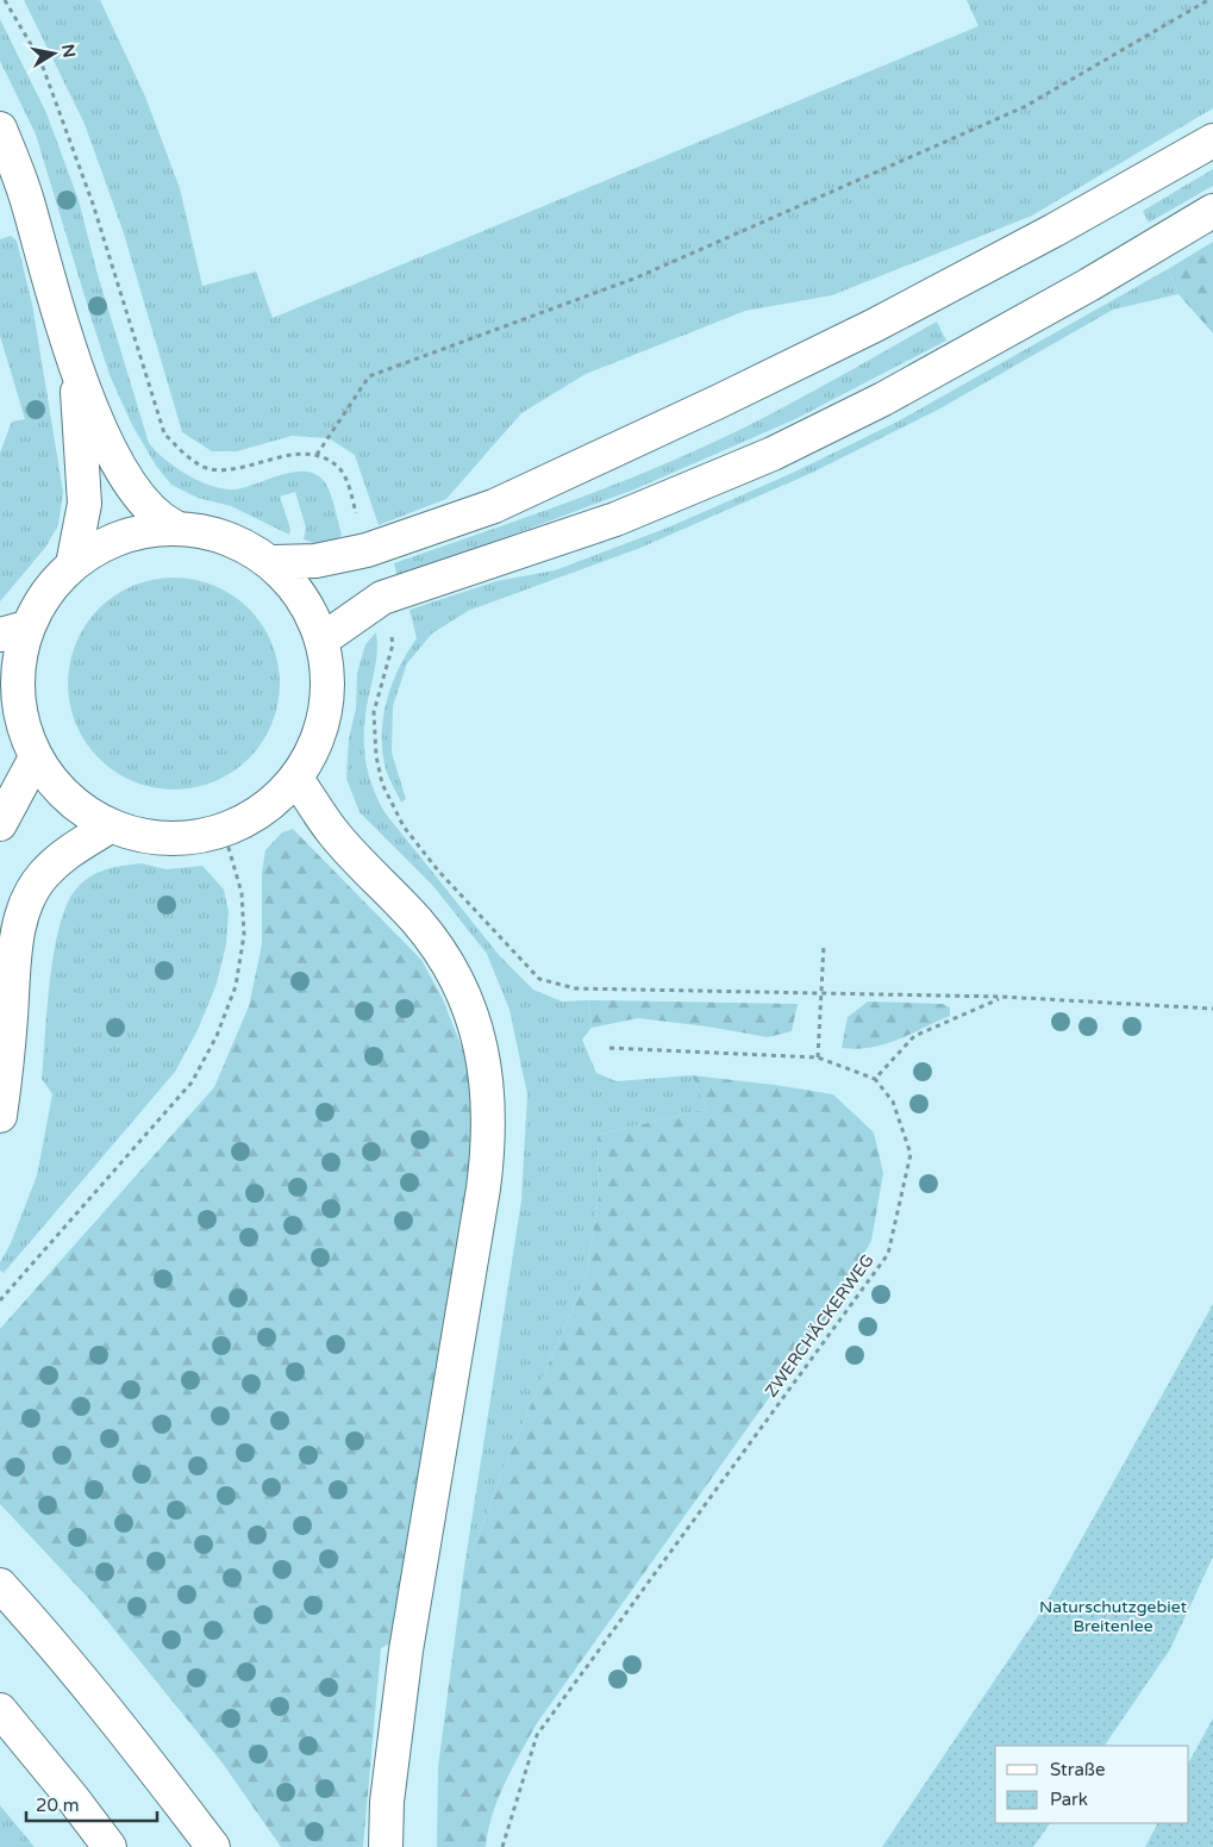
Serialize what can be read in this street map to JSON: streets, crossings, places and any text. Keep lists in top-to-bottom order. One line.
{"streets":{"path":["ZWERCHÄCKERWEG"]},"parks":["Naturschutzgebiet Breitenlee"],"legend":["Straße","Park"],"scale_bar":"20 m","north":"right"}
